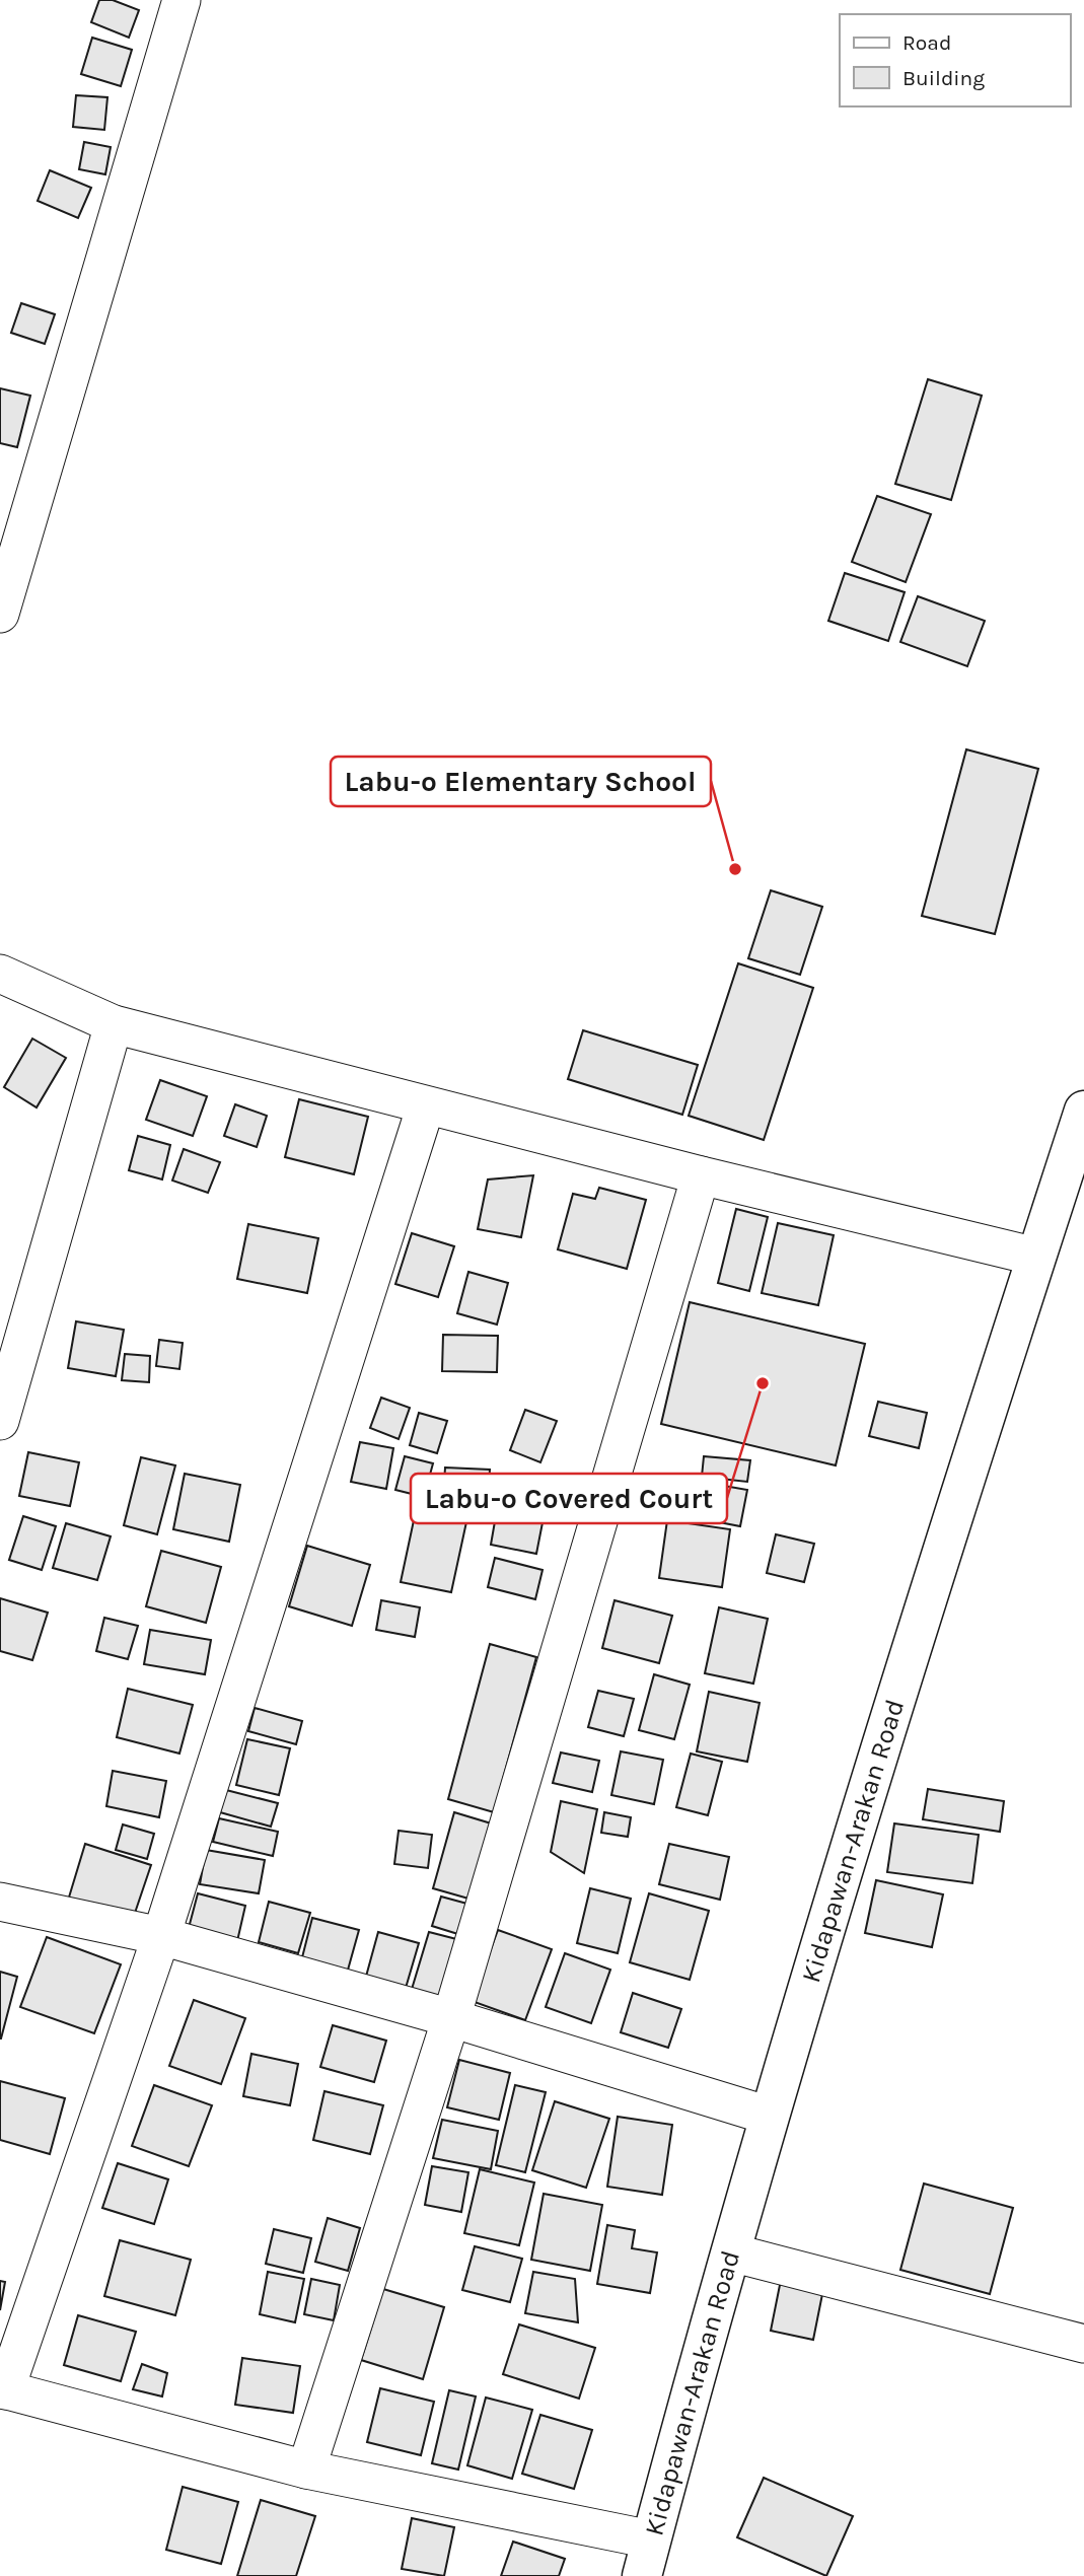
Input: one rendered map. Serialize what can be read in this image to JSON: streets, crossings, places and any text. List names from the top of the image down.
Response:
{
  "streets": {
    "main road": ["Kidapawan-Arakan Road"]
  },
  "places": ["Labu-o Elementary School", "Labu-o Covered Court"],
  "legend": ["Road", "Building"]
}
